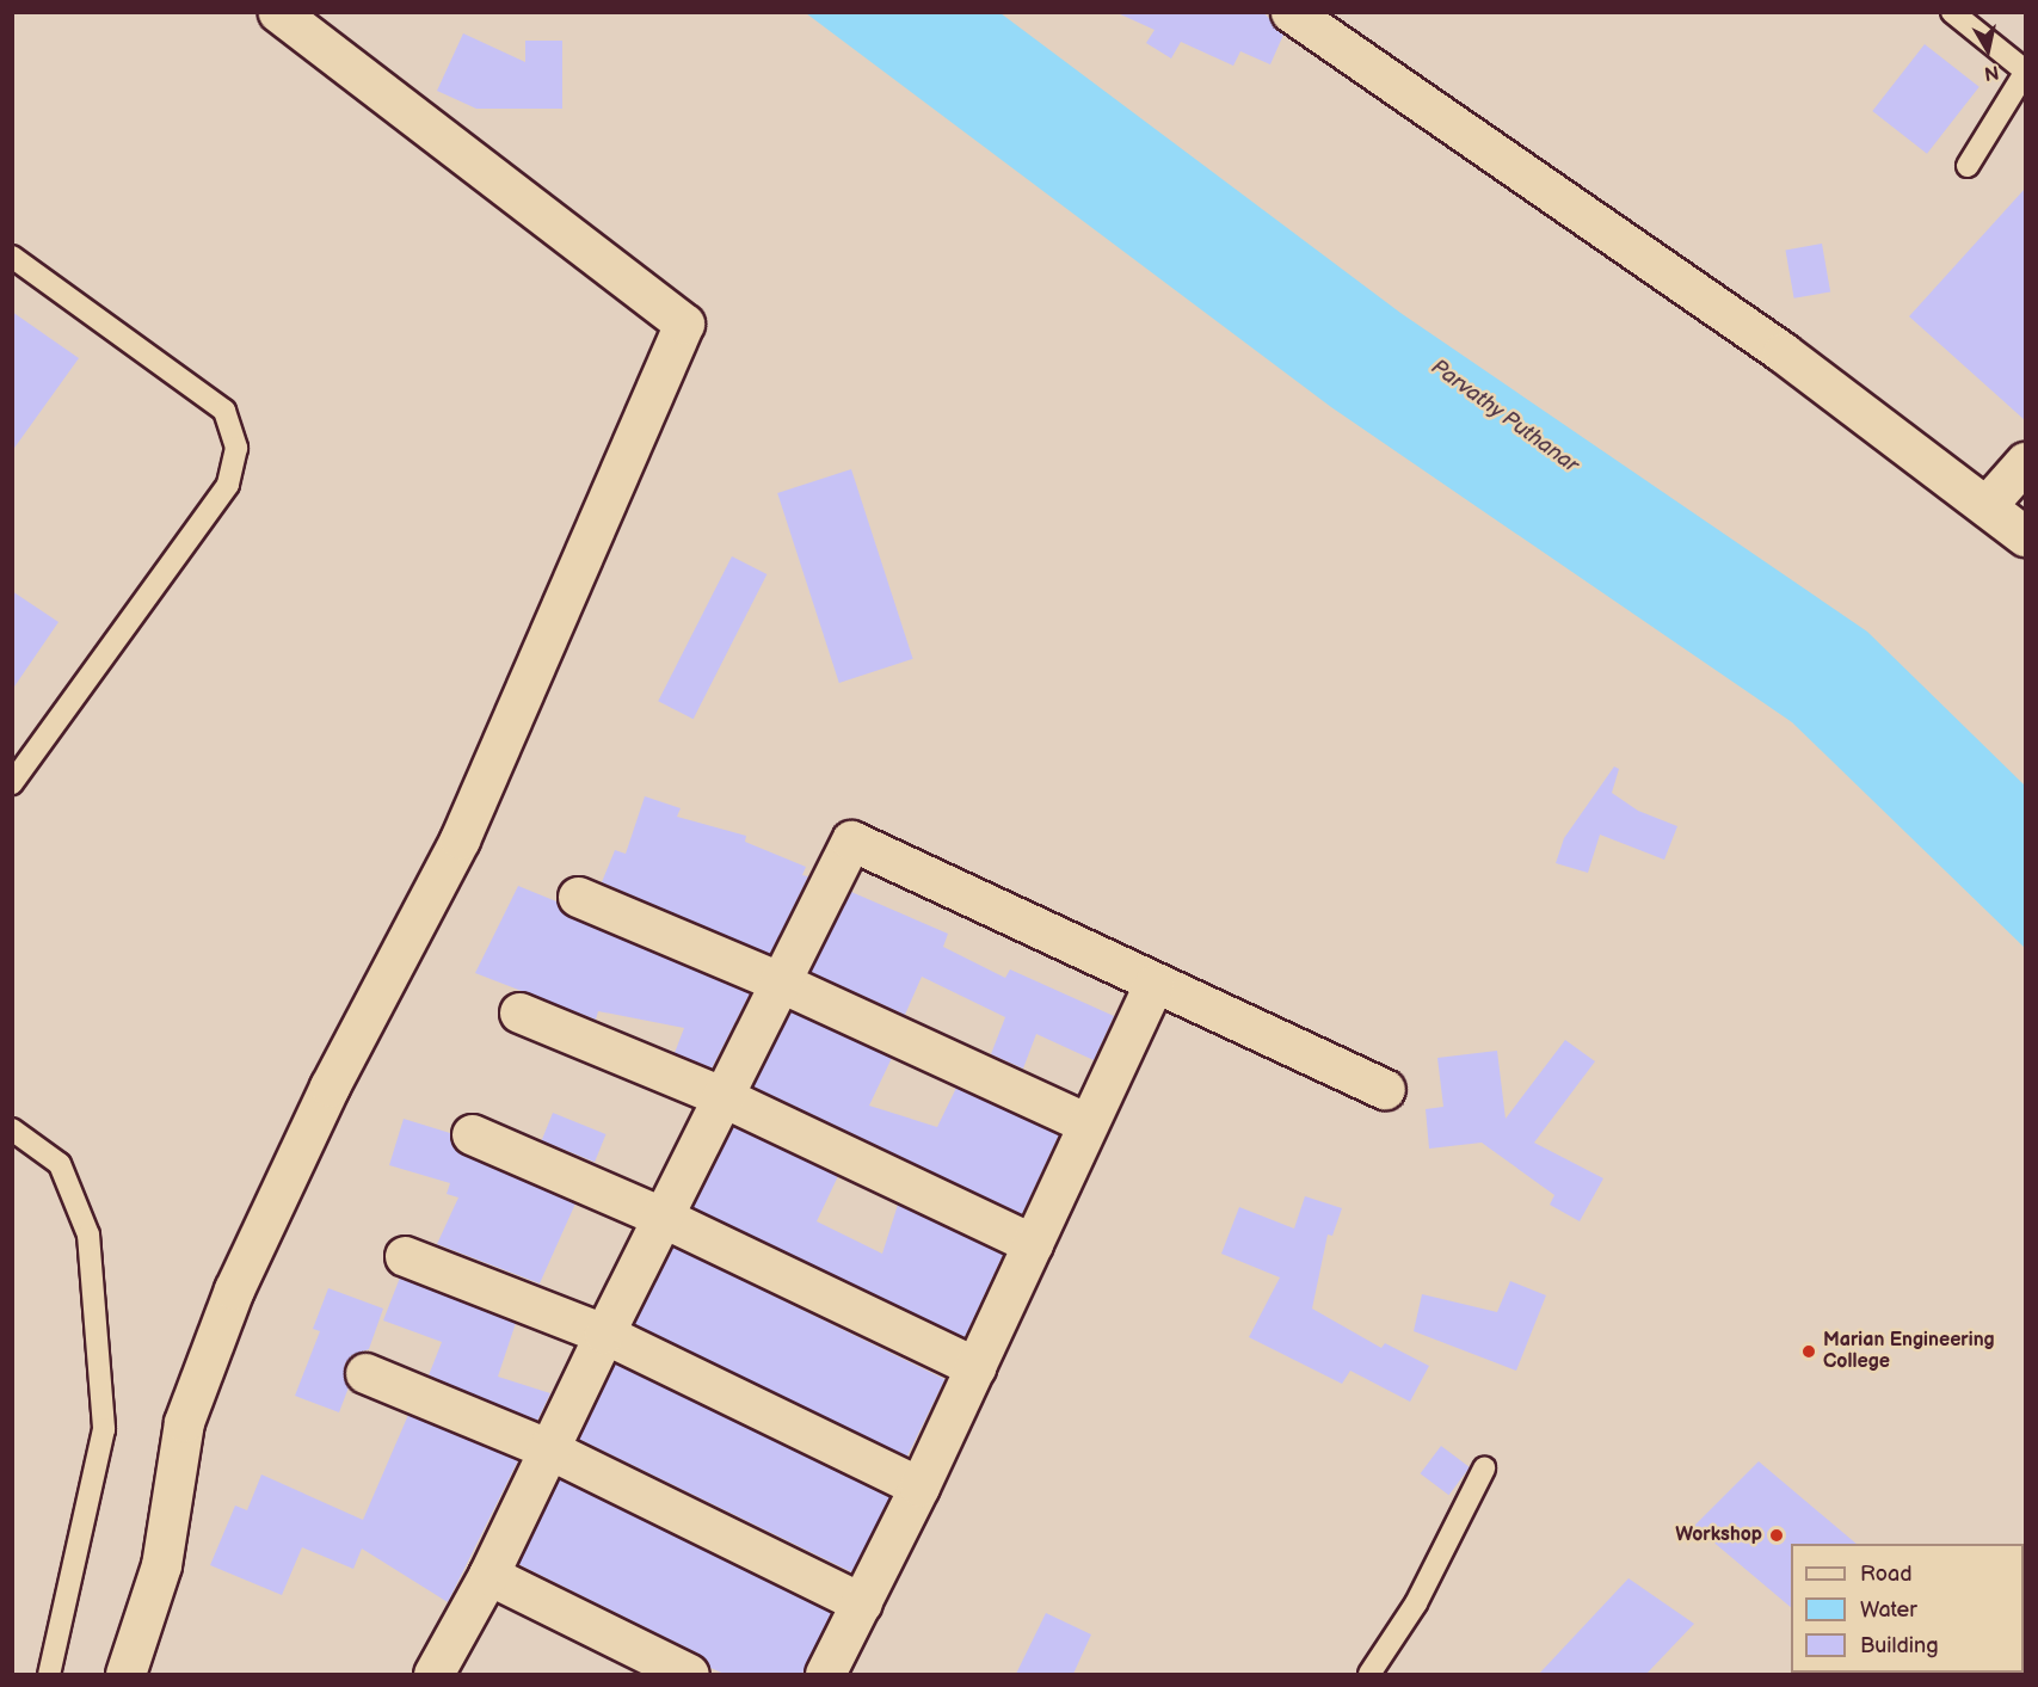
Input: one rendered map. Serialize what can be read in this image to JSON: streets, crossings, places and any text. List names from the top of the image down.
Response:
{
  "water": ["Parvathy Puthanar"],
  "places": ["Marian Engineering College", "Workshop"],
  "legend": ["Road", "Water", "Building"],
  "north": "bottom"
}
